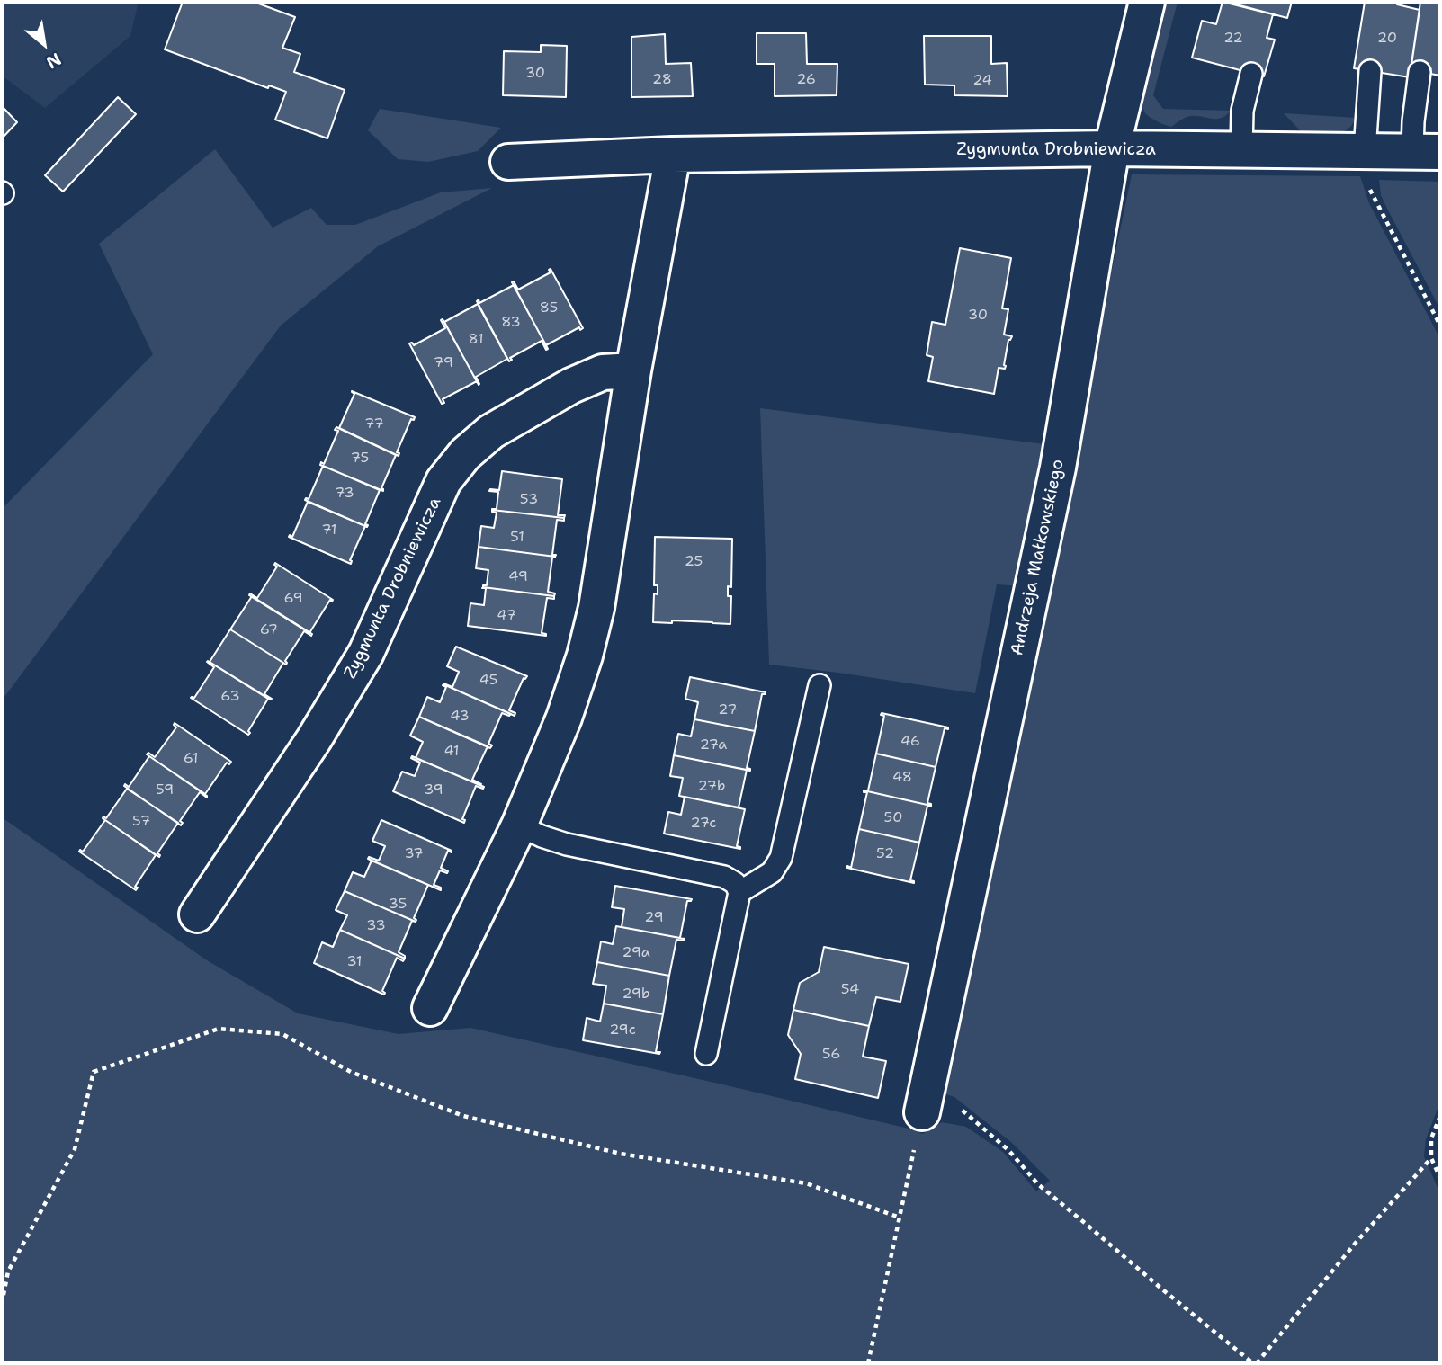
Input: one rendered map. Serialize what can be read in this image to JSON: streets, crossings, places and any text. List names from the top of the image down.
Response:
{
  "streets": {
    "street": ["Zygmunta Drobniewicza", "Andrzeja Małkowskiego"]
  },
  "crossings": [
    ["Zygmunta Drobniewicza", "Andrzeja Małkowskiego"]
  ],
  "house_numbers": [
    "22",
    "20",
    "30",
    "28",
    "26",
    "24",
    "85",
    "30",
    "83",
    "81",
    "79",
    "77",
    "75",
    "73",
    "53",
    "71",
    "51",
    "25",
    "49",
    "69",
    "47",
    "67",
    "45",
    "63",
    "27",
    "43",
    "46",
    "27a",
    "41",
    "61",
    "48",
    "27b",
    "59",
    "39",
    "50",
    "57",
    "27c",
    "37",
    "52",
    "35",
    "29",
    "33",
    "29a",
    "31",
    "54",
    "29b",
    "29c",
    "56"
  ],
  "north": "bottom right"
}
